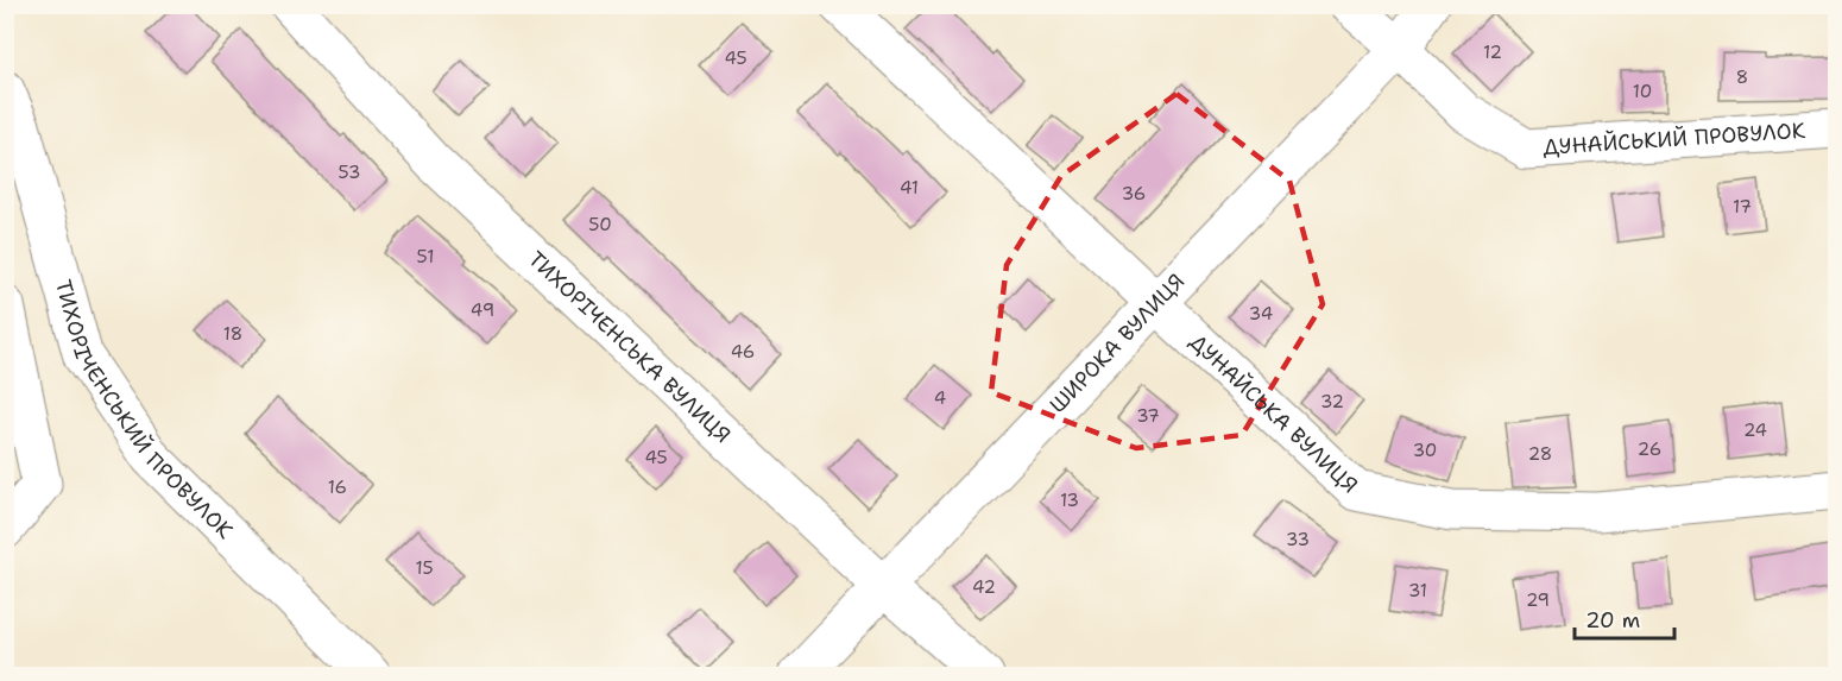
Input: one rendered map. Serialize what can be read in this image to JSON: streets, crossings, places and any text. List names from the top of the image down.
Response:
{
  "streets": {
    "street": [
      "ДУНАЙСЬКИЙ ПРОВУЛОК",
      "ШИРОКА ВУЛИЦЯ",
      "ТИХОРІЧЕНСЬКА ВУЛИЦЯ",
      "ТИХОРІЧЕНСЬКИЙ ПРОВУЛОК",
      "ДУНАЙСЬКА ВУЛИЦЯ"
    ]
  },
  "crossings": [
    ["ДУНАЙСЬКИЙ ПРОВУЛОК", "ШИРОКА ВУЛИЦЯ"],
    ["ШИРОКА ВУЛИЦЯ", "ТИХОРІЧЕНСЬКА ВУЛИЦЯ"],
    ["ШИРОКА ВУЛИЦЯ", "ДУНАЙСЬКА ВУЛИЦЯ"]
  ],
  "house_numbers": [
    "12",
    "45",
    "8",
    "10",
    "53",
    "41",
    "36",
    "17",
    "50",
    "51",
    "49",
    "34",
    "18",
    "46",
    "4",
    "32",
    "37",
    "24",
    "26",
    "30",
    "28",
    "45",
    "16",
    "13",
    "33",
    "15",
    "42",
    "31",
    "29"
  ],
  "scale_bar": "20 m"
}
